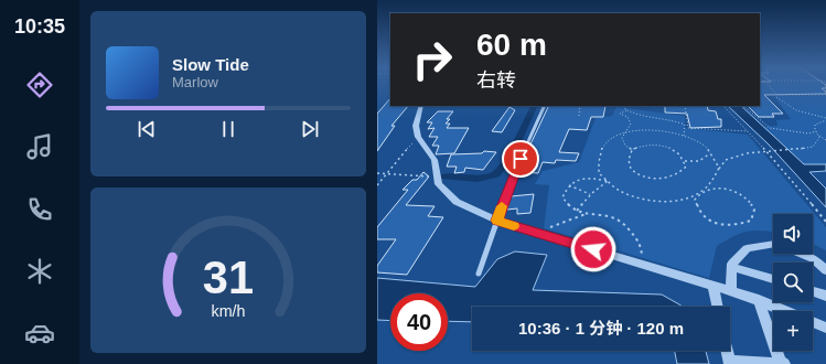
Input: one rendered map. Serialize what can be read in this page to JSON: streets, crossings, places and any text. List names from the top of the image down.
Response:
{
  "page": {
    "tabs": "10:35",
    "turn": ["60 m", "右转"],
    "song": ["Slow Tide", "Marlow"],
    "map_buttons": "+",
    "limit": "40",
    "trip": "10:36 · 1 分钟 · 120 m",
    "gauge": ["31", "km/h"]
  }
}
